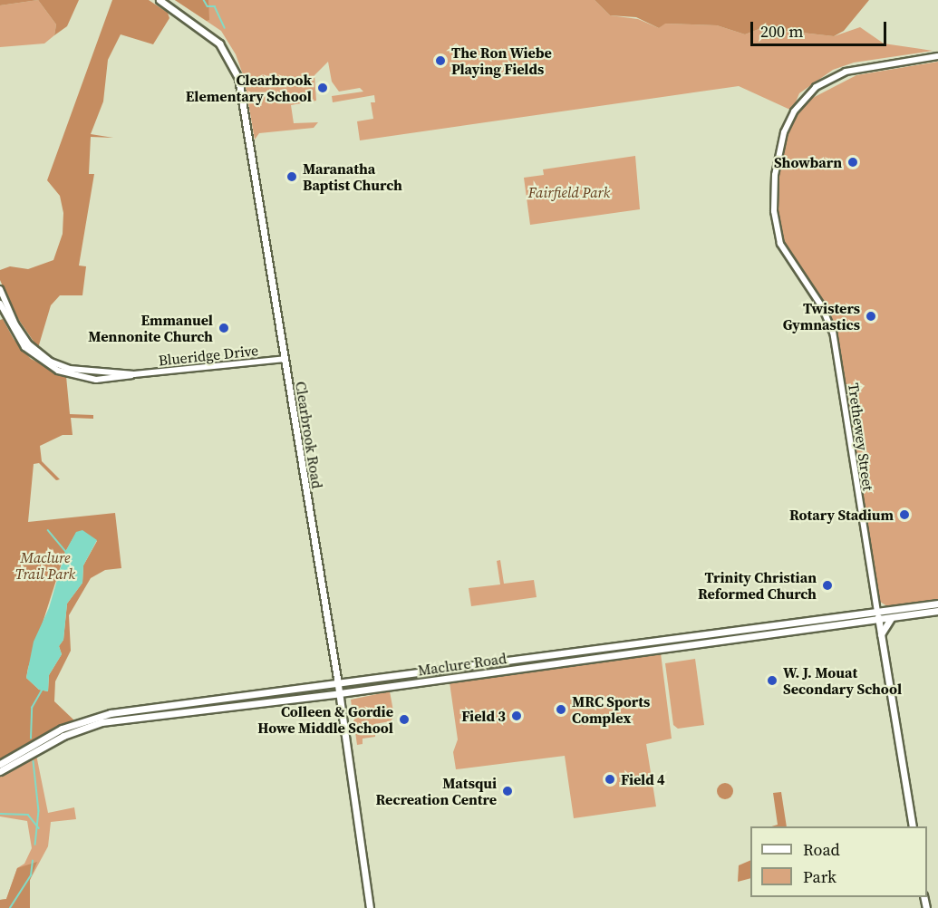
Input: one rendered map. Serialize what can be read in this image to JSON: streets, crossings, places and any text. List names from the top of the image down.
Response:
{
  "streets": {
    "main road": ["Clearbrook Road", "Trethewey Street", "Maclure Road"],
    "street": ["Blueridge Drive"]
  },
  "crossings": [
    ["Blueridge Drive", "Clearbrook Road"],
    ["Clearbrook Road", "Maclure Road"],
    ["Trethewey Street", "Maclure Road"]
  ],
  "parks": ["Fairfield Park", "Maclure Trail Park"],
  "places": [
    "The Ron Wiebe Playing Fields",
    "Clearbrook Elementary School",
    "Showbarn",
    "Maranatha Baptist Church",
    "Twisters Gymnastics",
    "Emmanuel Mennonite Church",
    "Rotary Stadium",
    "Trinity Christian Reformed Church",
    "W. J. Mouat Secondary School",
    "MRC Sports Complex",
    "Field 3",
    "Colleen & Gordie Howe Middle School",
    "Field 4",
    "Matsqui Recreation Centre"
  ],
  "legend": ["Road", "Park"],
  "scale_bar": "200 m"
}
